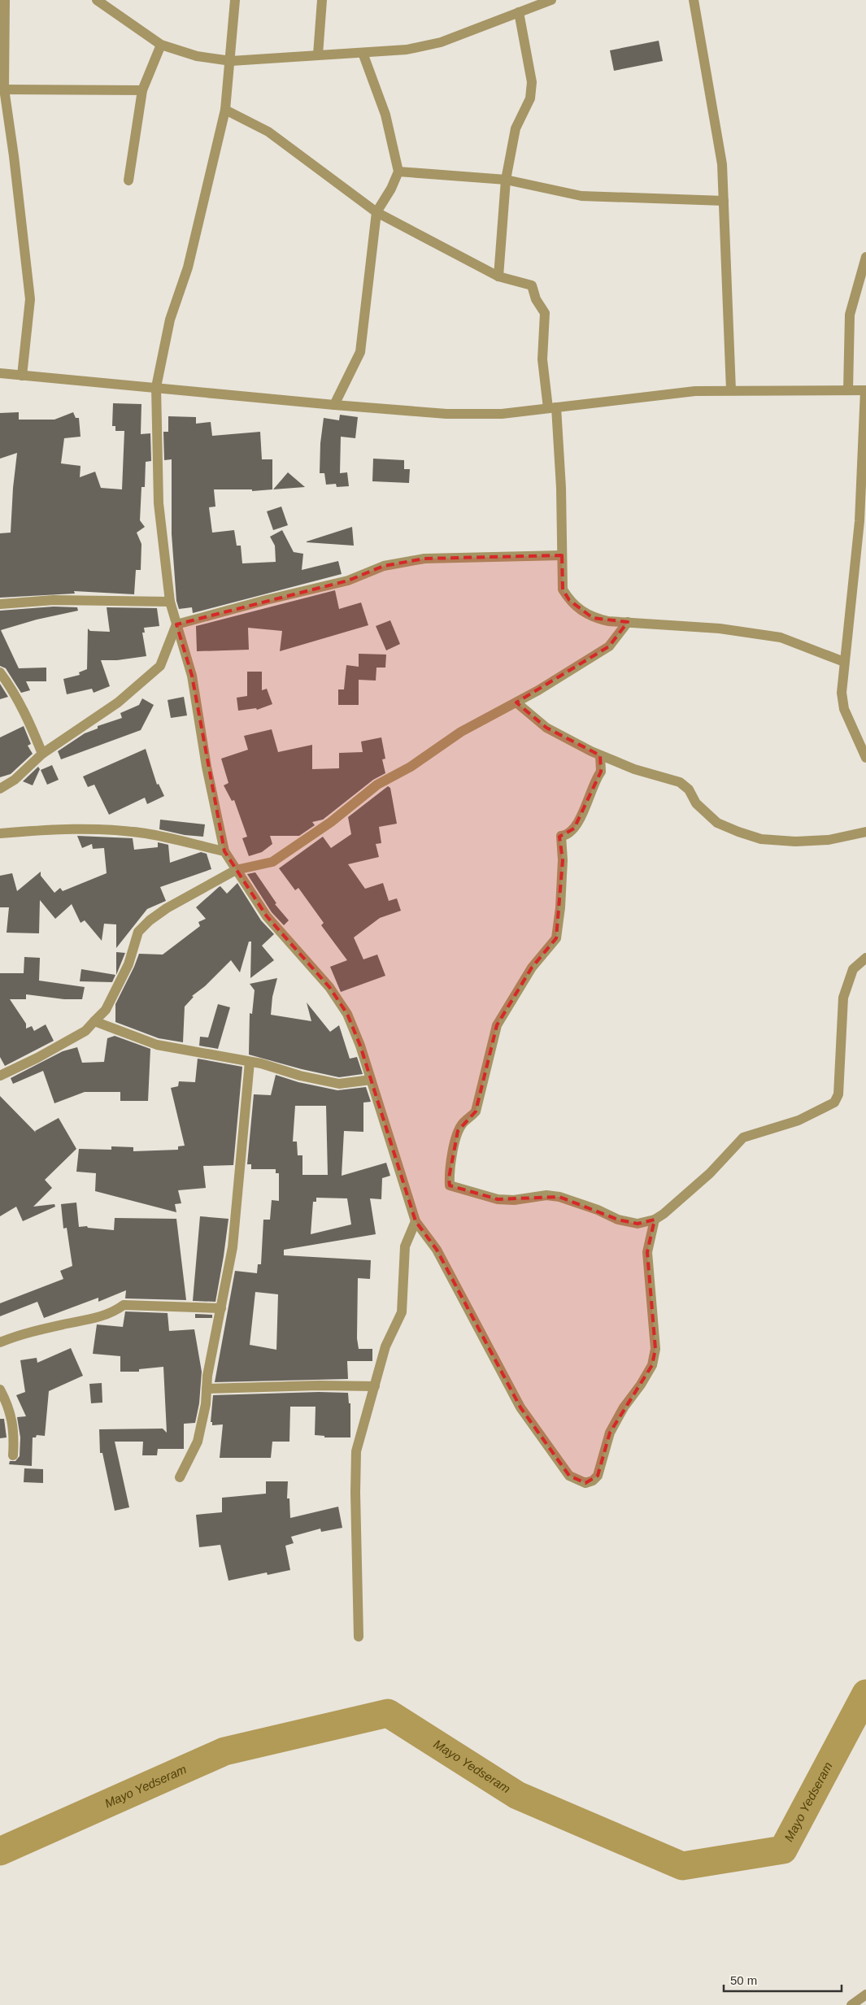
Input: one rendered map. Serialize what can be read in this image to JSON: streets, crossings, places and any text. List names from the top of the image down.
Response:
{
  "water": ["Mayo Yedseram"],
  "scale_bar": "50 m"
}
